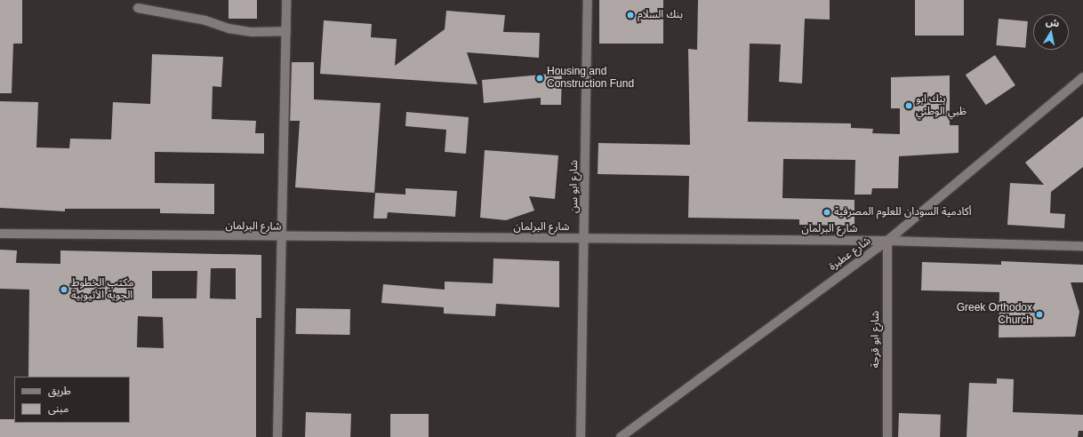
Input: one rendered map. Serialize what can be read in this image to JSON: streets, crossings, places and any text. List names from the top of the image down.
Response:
{
  "streets": {
    "street": [
      "شارع ابو سن",
      "شارع البرلمان",
      "شارع عطبرة",
      "شارع ابو قرجة"
    ]
  },
  "crossings": [
    ["شارع ابو سن", "شارع البرلمان"],
    ["شارع البرلمان", "شارع عطبرة"],
    ["شارع البرلمان", "شارع ابو قرجة"],
    ["شارع عطبرة", "شارع ابو قرجة"]
  ],
  "places": [
    "بنك السلام",
    "Housing and Construction Fund",
    "بنك ابو ظبي الوطني",
    "أكادمية السودان للعلوم المصرفية",
    "مكتب الخطوط الجوية الأثيوبية",
    "Greek Orthodox Church"
  ],
  "legend": ["طريق", "مبنى"],
  "north": "top"
}
